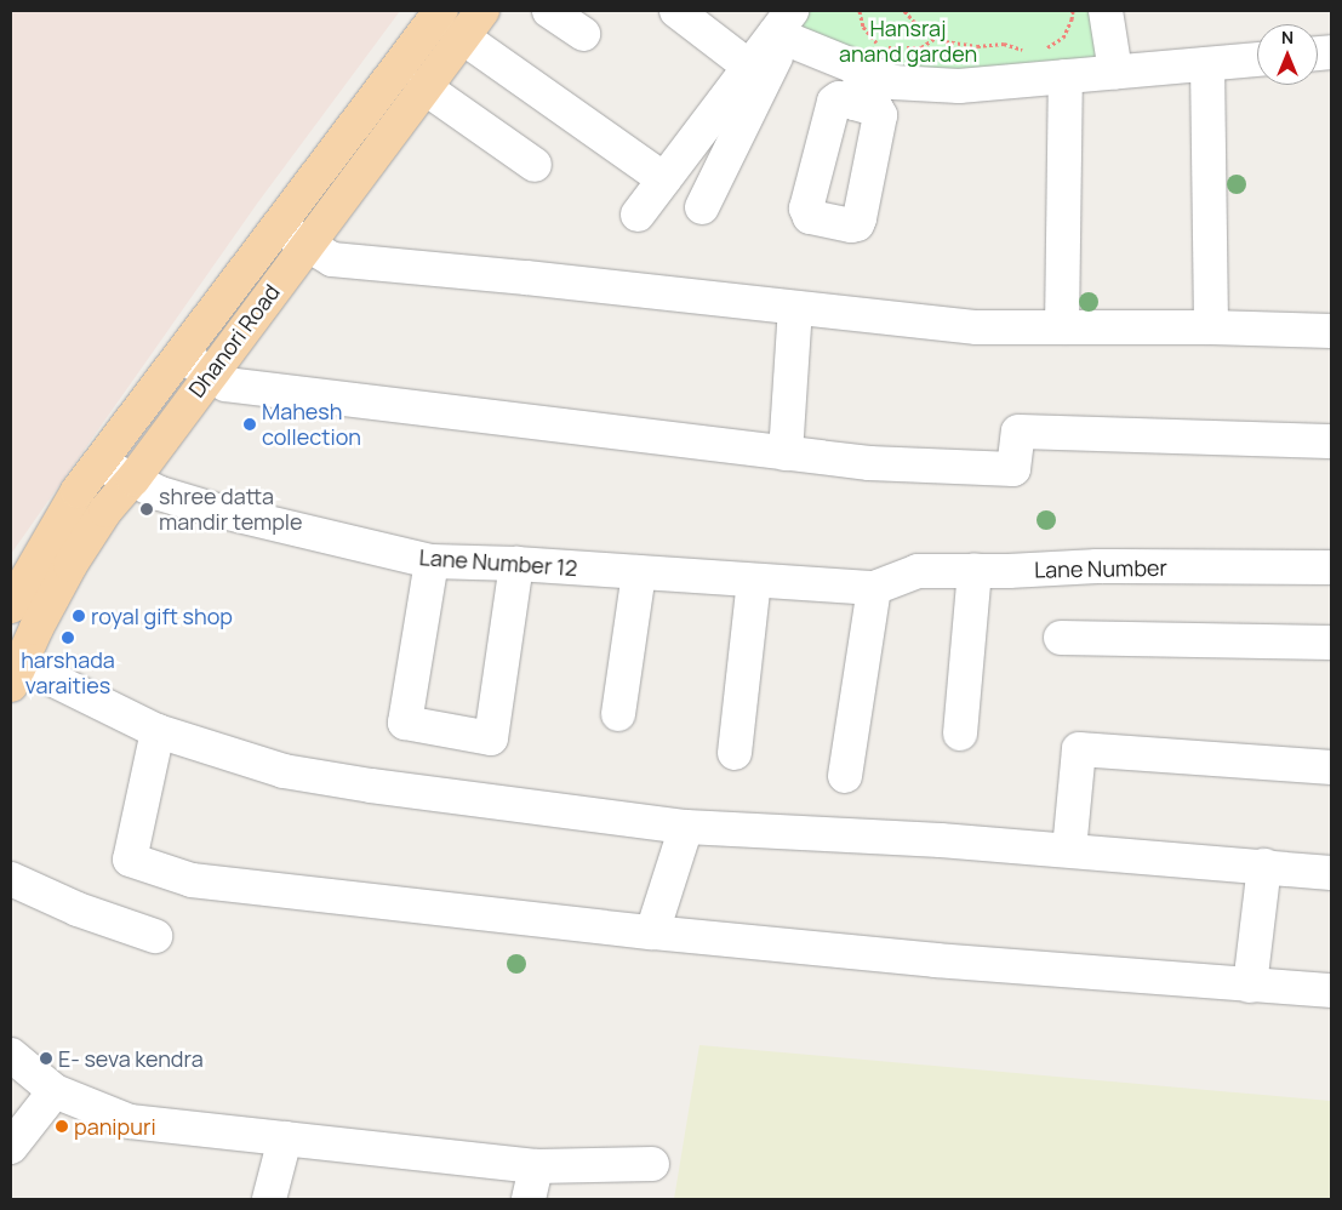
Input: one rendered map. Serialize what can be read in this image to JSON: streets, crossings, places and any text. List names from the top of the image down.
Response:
{
  "streets": {
    "main road": ["Dhanori Road"],
    "street": ["Lane Number 12", "Lane Number"]
  },
  "crossings": [
    ["Dhanori Road", "Lane Number 12"],
    ["Lane Number 12", "Lane Number"]
  ],
  "parks": ["Hansraj anand garden"],
  "places": [
    "Mahesh collection",
    "shree datta mandir temple",
    "royal gift shop",
    "harshada varaities",
    "E- seva kendra",
    "panipuri"
  ],
  "north": "top"
}
